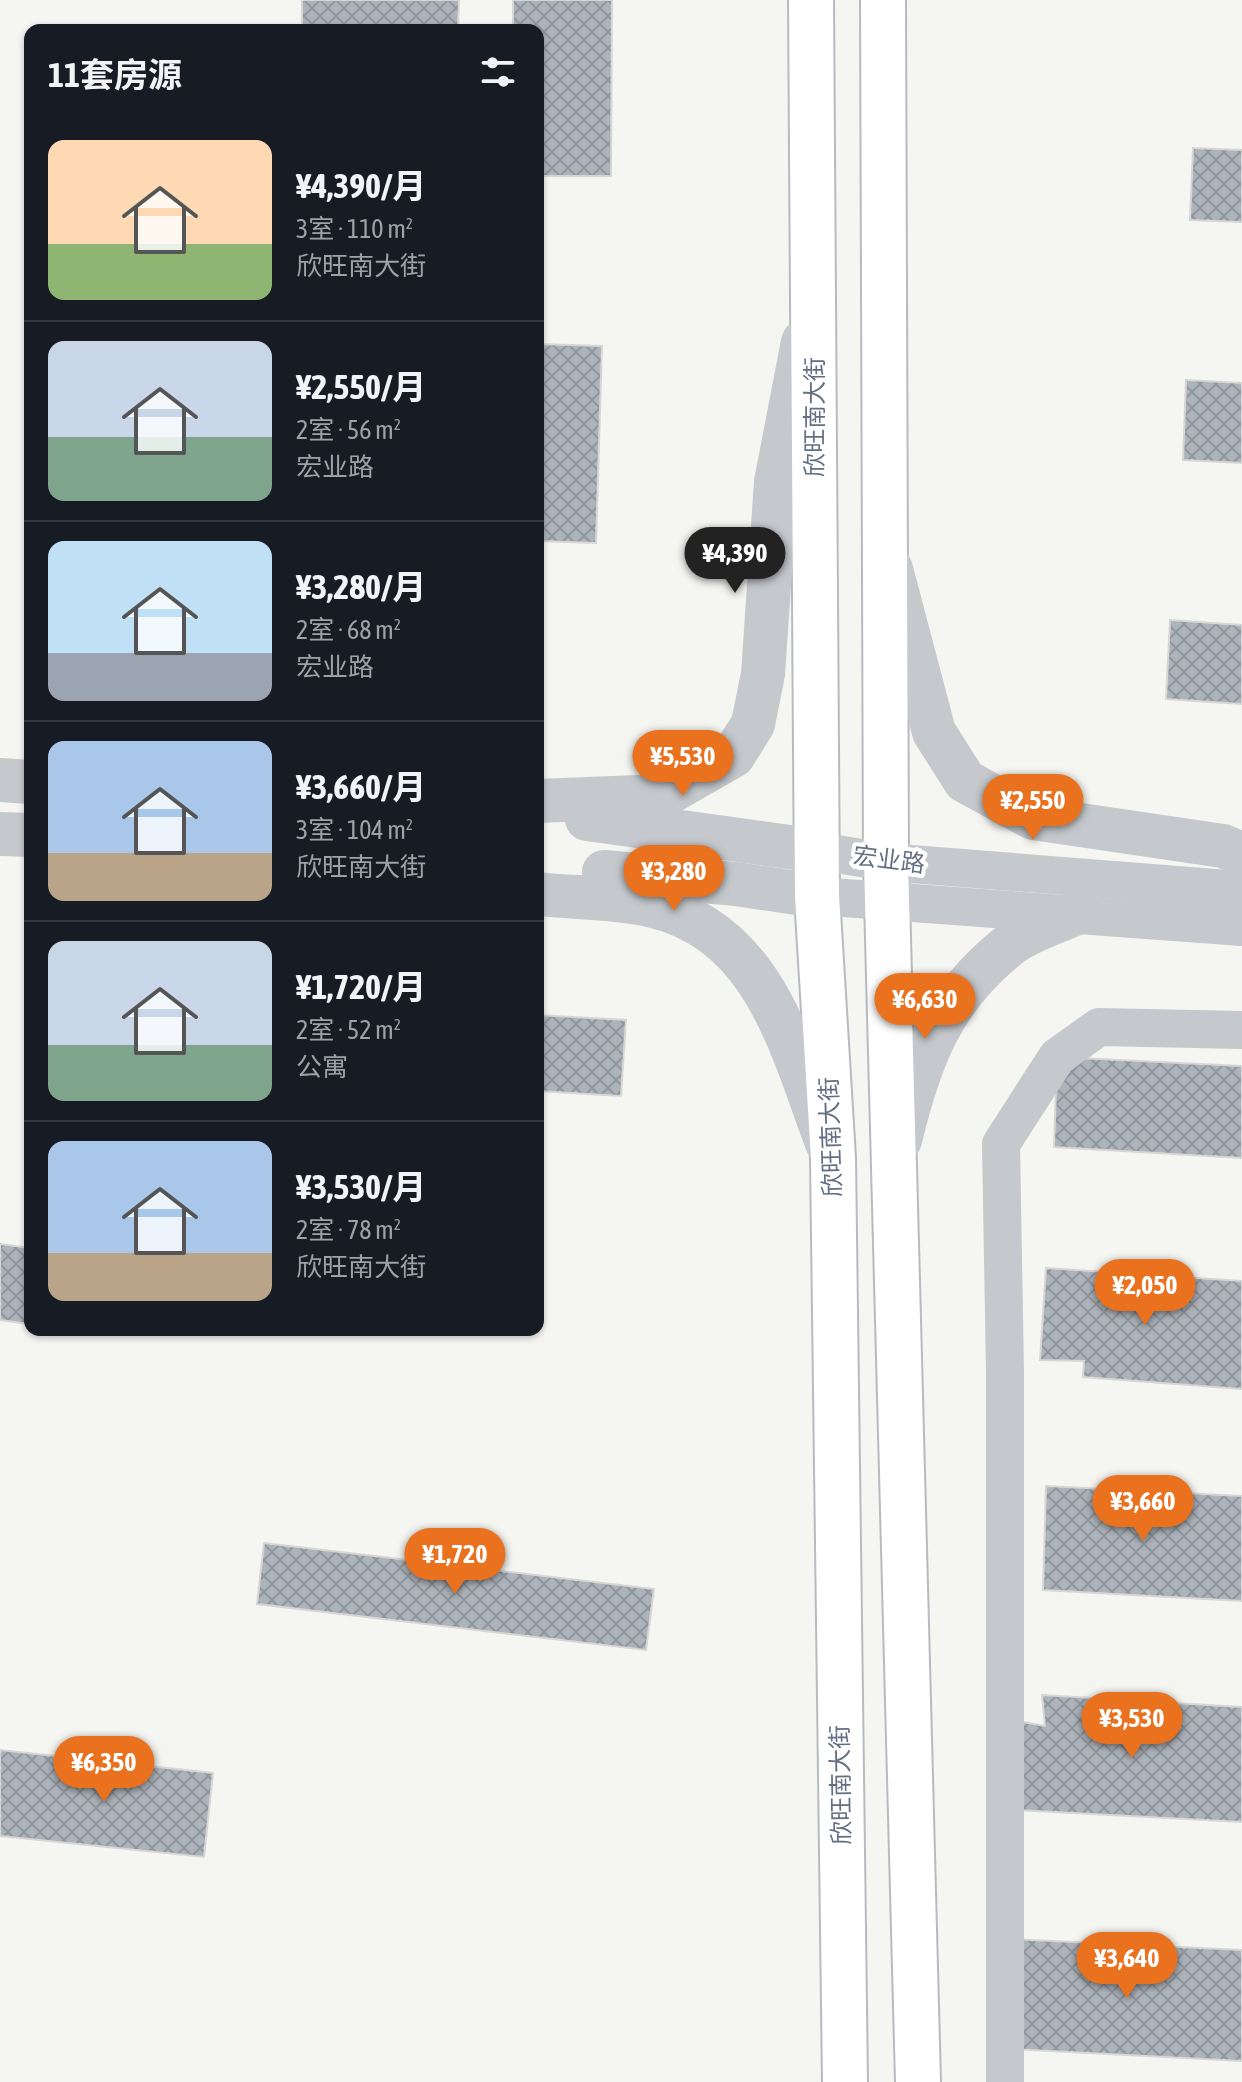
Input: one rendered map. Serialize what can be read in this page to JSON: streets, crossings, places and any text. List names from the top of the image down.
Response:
{
  "streets": {
    "main road": ["欣旺南大街"],
    "street": ["宏业路"]
  },
  "crossings": [
    ["欣旺南大街", "宏业路"]
  ],
  "page": {
    "heading": "11套房源",
    "list": [
      {
        "name": "¥4,390/月",
        "note": "3室 · 110 m² · 欣旺南大街"
      },
      {
        "name": "¥2,550/月",
        "note": "2室 · 56 m² · 宏业路"
      },
      {
        "name": "¥3,280/月",
        "note": "2室 · 68 m² · 宏业路"
      },
      {
        "name": "¥3,660/月",
        "note": "3室 · 104 m² · 欣旺南大街"
      },
      {
        "name": "¥1,720/月",
        "note": "2室 · 52 m² · 公寓"
      },
      {
        "name": "¥3,530/月",
        "note": "2室 · 78 m² · 欣旺南大街"
      }
    ],
    "price": [
      "¥4,390",
      "¥5,530",
      "¥2,550",
      "¥3,280",
      "¥6,630",
      "¥2,050",
      "¥3,660",
      "¥1,720",
      "¥3,530",
      "¥6,350",
      "¥3,640"
    ]
  }
}
